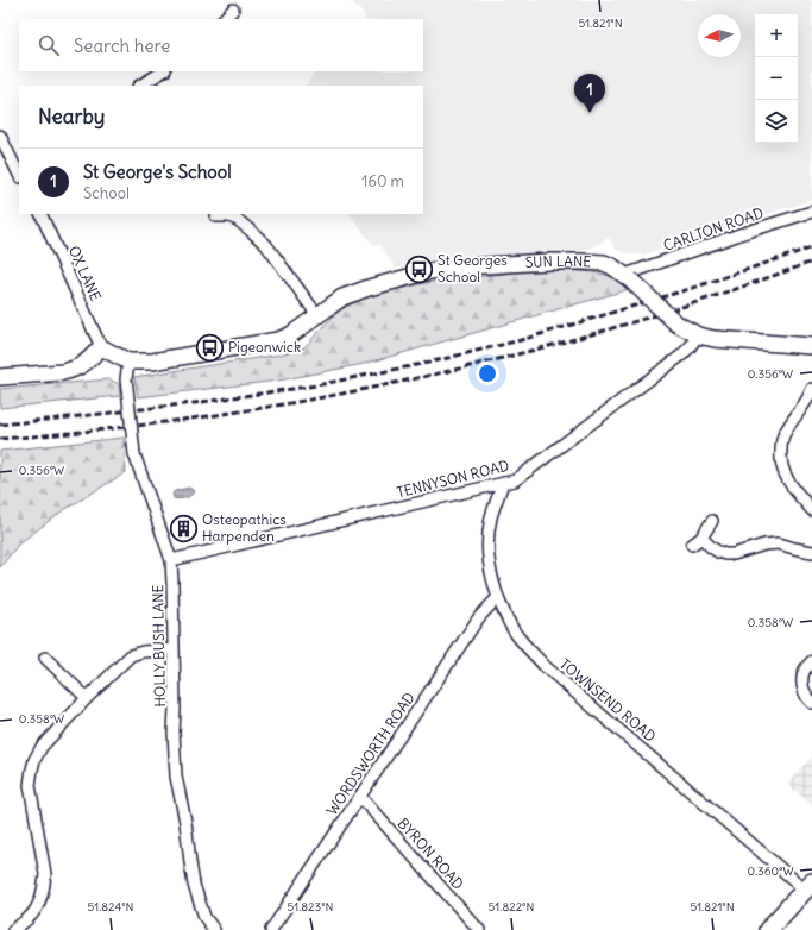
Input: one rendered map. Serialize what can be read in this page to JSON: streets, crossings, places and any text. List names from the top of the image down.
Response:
{
  "streets": {
    "street": [
      "CARLTON ROAD",
      "SUN LANE",
      "OX LANE",
      "TENNYSON ROAD",
      "HOLLY BUSH LANE",
      "TOWNSEND ROAD",
      "WORDSWORTH ROAD",
      "BYRON ROAD"
    ]
  },
  "crossings": [
    ["CARLTON ROAD", "SUN LANE"],
    ["SUN LANE", "OX LANE"],
    ["SUN LANE", "TENNYSON ROAD"],
    ["SUN LANE", "HOLLY BUSH LANE"],
    ["TENNYSON ROAD", "HOLLY BUSH LANE"],
    ["TENNYSON ROAD", "TOWNSEND ROAD"],
    ["TOWNSEND ROAD", "WORDSWORTH ROAD"],
    ["WORDSWORTH ROAD", "BYRON ROAD"]
  ],
  "places": {
    "bus stop": ["St Georges School", "Pigeonwick"],
    "building": ["Osteopathics Harpenden"]
  },
  "north": "left",
  "page": {
    "map_buttons": ["+", "−"],
    "search": "Search here",
    "pins": "1",
    "heading": "Nearby",
    "list": [
      {
        "mark": "1",
        "name": "St George's School",
        "note": "School",
        "value": "160 m"
      }
    ]
  },
  "coordinates": [
    "51.821°N",
    "0.356°W",
    "0.358°W",
    "0.360°W",
    "51.824°N",
    "51.823°N",
    "51.822°N"
  ]
}
